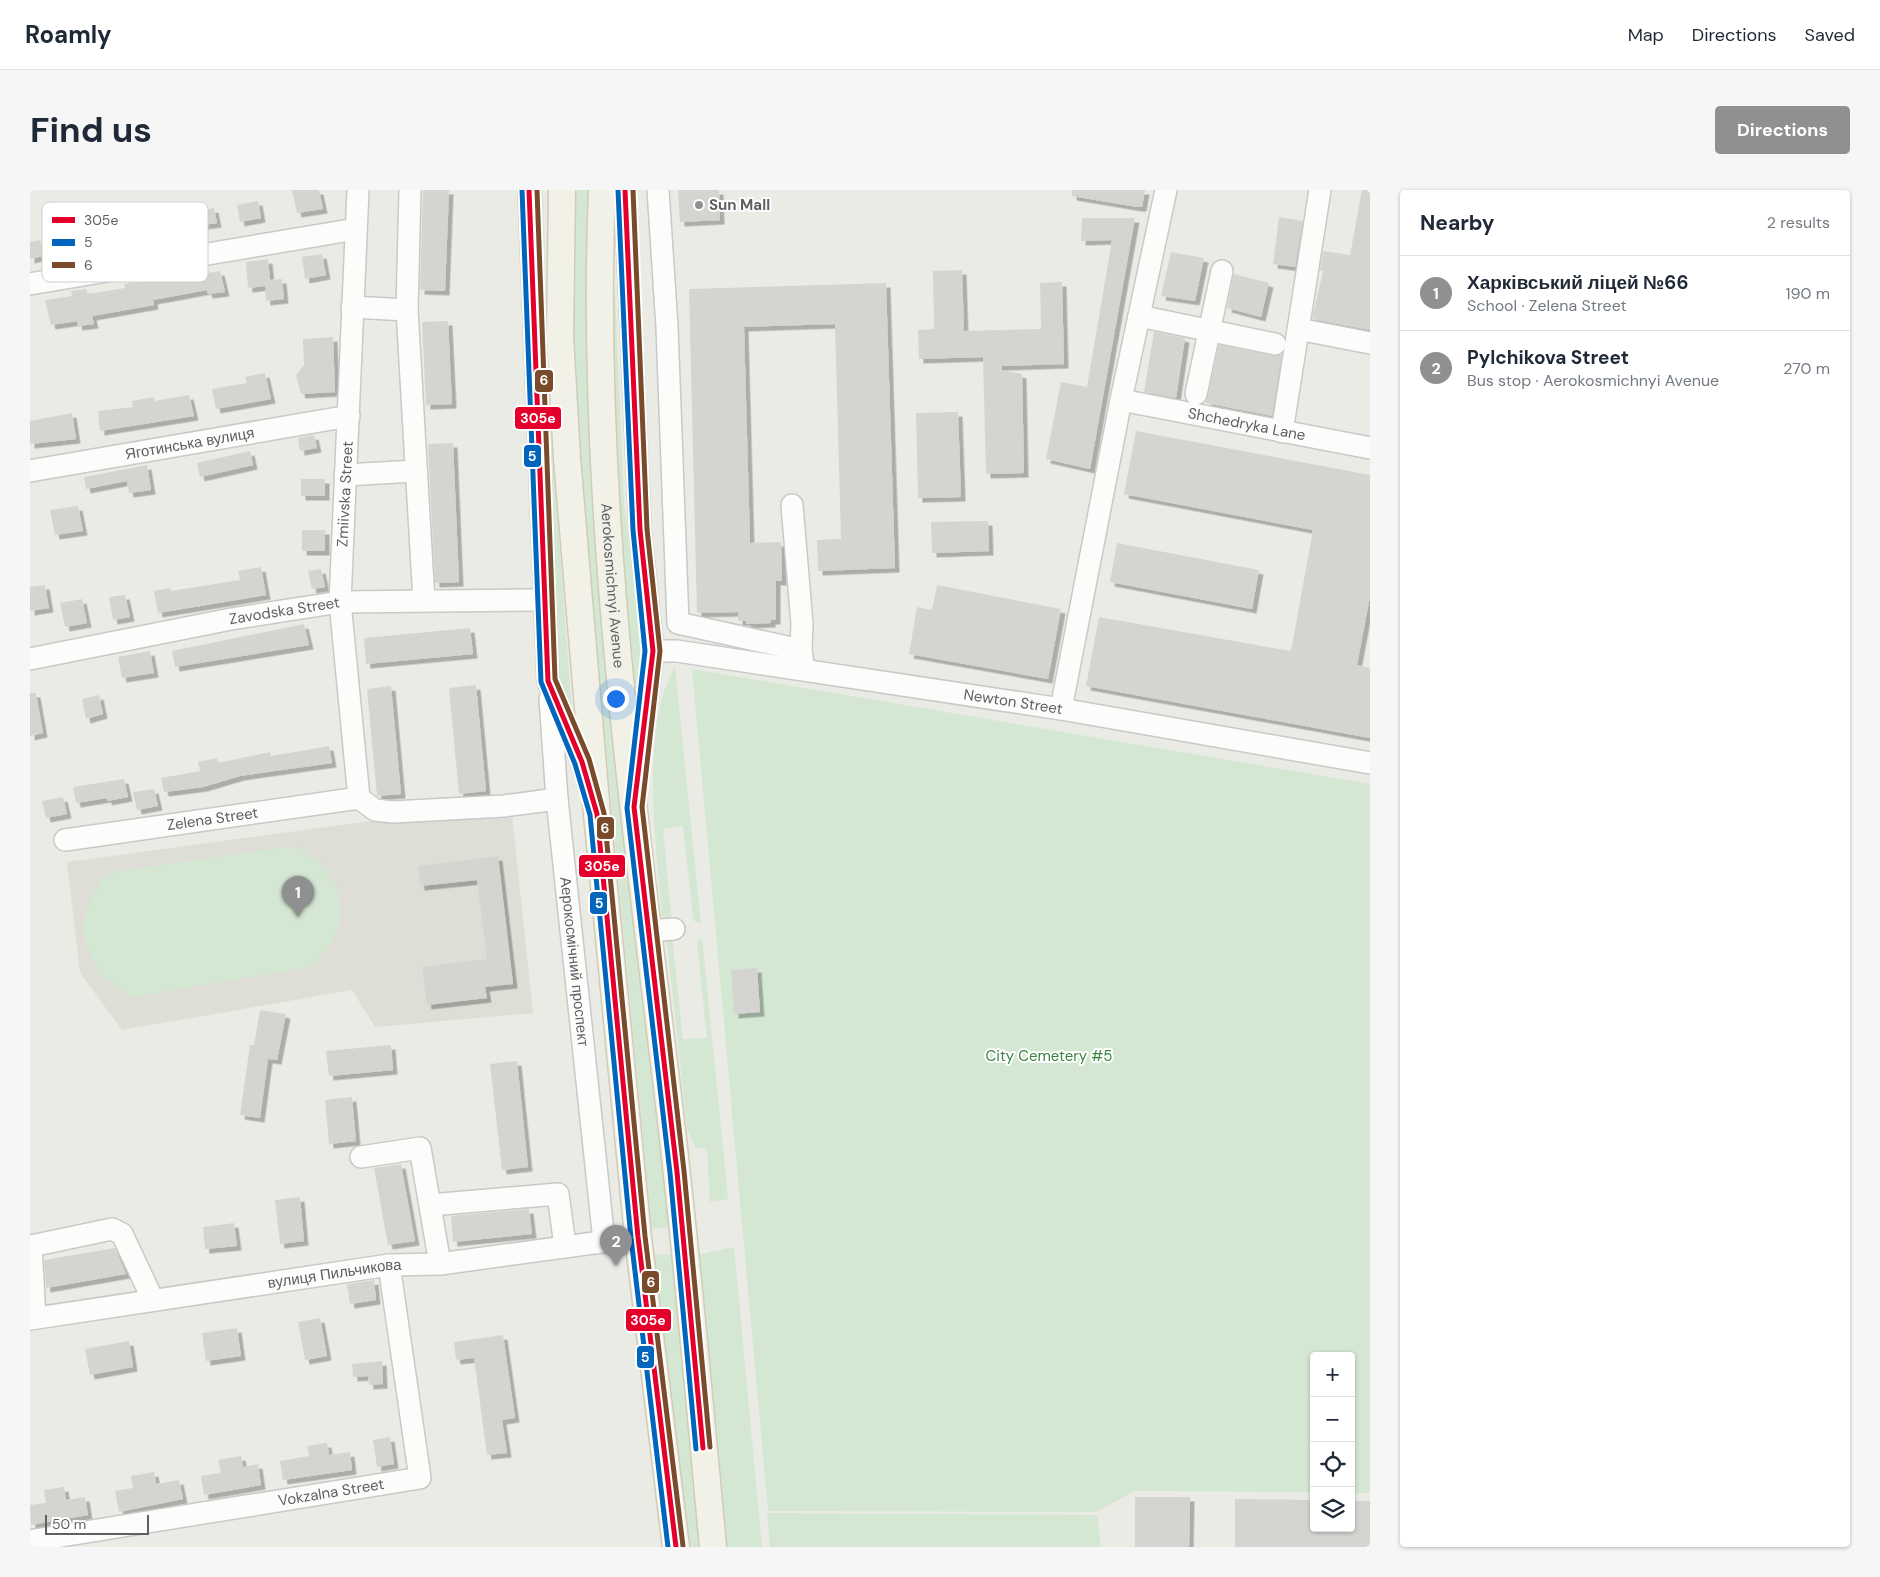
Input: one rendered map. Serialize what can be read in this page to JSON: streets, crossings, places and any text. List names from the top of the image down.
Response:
{
  "streets": {
    "main road": ["Aerokosmichnyi Avenue"],
    "street": [
      "Shchedryka Lane",
      "Яготинська вулиця",
      "Zmiivska Street",
      "Zavodska Street",
      "Newton Street",
      "Zelena Street",
      "Аерокосмічний проспект",
      "вулиця Пильчикова",
      "Vokzalna Street"
    ]
  },
  "crossings": [
    ["Яготинська вулиця", "Zmiivska Street"],
    ["Zmiivska Street", "Zavodska Street"],
    ["Zmiivska Street", "Zelena Street"],
    ["Zavodska Street", "Аерокосмічний проспект"],
    ["Аерокосмічний проспект", "вулиця Пильчикова"],
    ["вулиця Пильчикова", "Vokzalna Street"]
  ],
  "parks": ["City Cemetery #5"],
  "places": ["Sun Mall"],
  "lines": ["transit line 305e", "transit line 5", "transit line 6"],
  "legend": ["305e", "5", "6"],
  "scale_bar": "50 m",
  "page": {
    "header": "Roamly",
    "nav": ["Map", "Directions", "Saved"],
    "buttons": "Directions",
    "title": "Find us",
    "heading": ["Nearby", "2 results"],
    "list": [
      {
        "mark": "1",
        "name": "Харківський ліцей №66",
        "note": "School · Zelena Street",
        "value": "190 m"
      },
      {
        "mark": "2",
        "name": "Pylchikova Street",
        "note": "Bus stop · Aerokosmichnyi Avenue",
        "value": "270 m"
      }
    ],
    "pins": ["1", "2"],
    "map_buttons": ["+", "−"],
    "scale": "50 m"
  }
}
